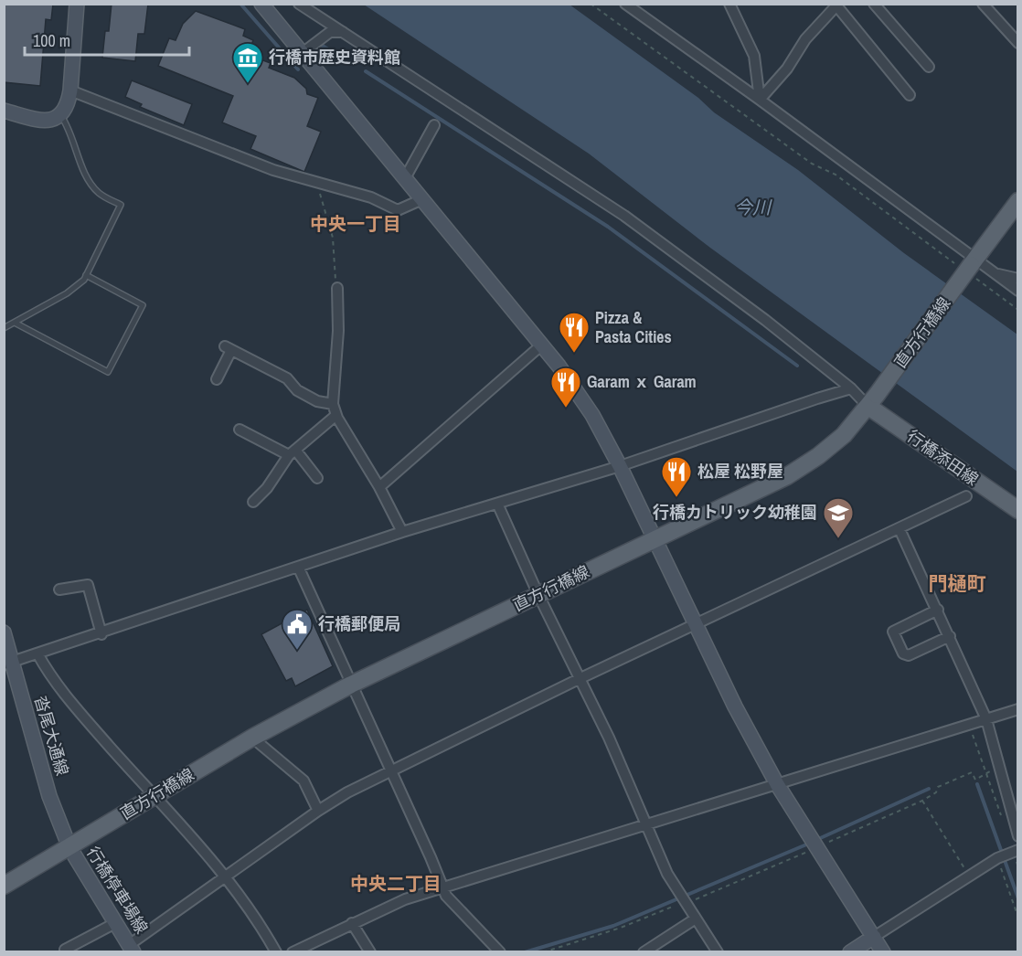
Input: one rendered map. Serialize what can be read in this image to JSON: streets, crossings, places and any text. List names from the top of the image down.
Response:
{
  "streets": {
    "main road": ["直方行橋線", "行橋添田線"],
    "street": ["沓尾大通線", "行橋停車場線"]
  },
  "crossings": [
    ["直方行橋線", "行橋添田線"],
    ["直方行橋線", "沓尾大通線"],
    ["直方行橋線", "行橋停車場線"],
    ["沓尾大通線", "行橋停車場線"]
  ],
  "districts": ["中央一丁目", "門樋町", "中央二丁目"],
  "water": ["今川"],
  "places": {
    "museum": ["行橋市歴史資料館"],
    "restaurant": ["Pizza & Pasta Cities", "Garam ｘ Garam", "松屋 松野屋"],
    "school or university": ["行橋カトリック幼稚園"],
    "public building": ["行橋郵便局"]
  },
  "scale_bar": "100 m"
}
